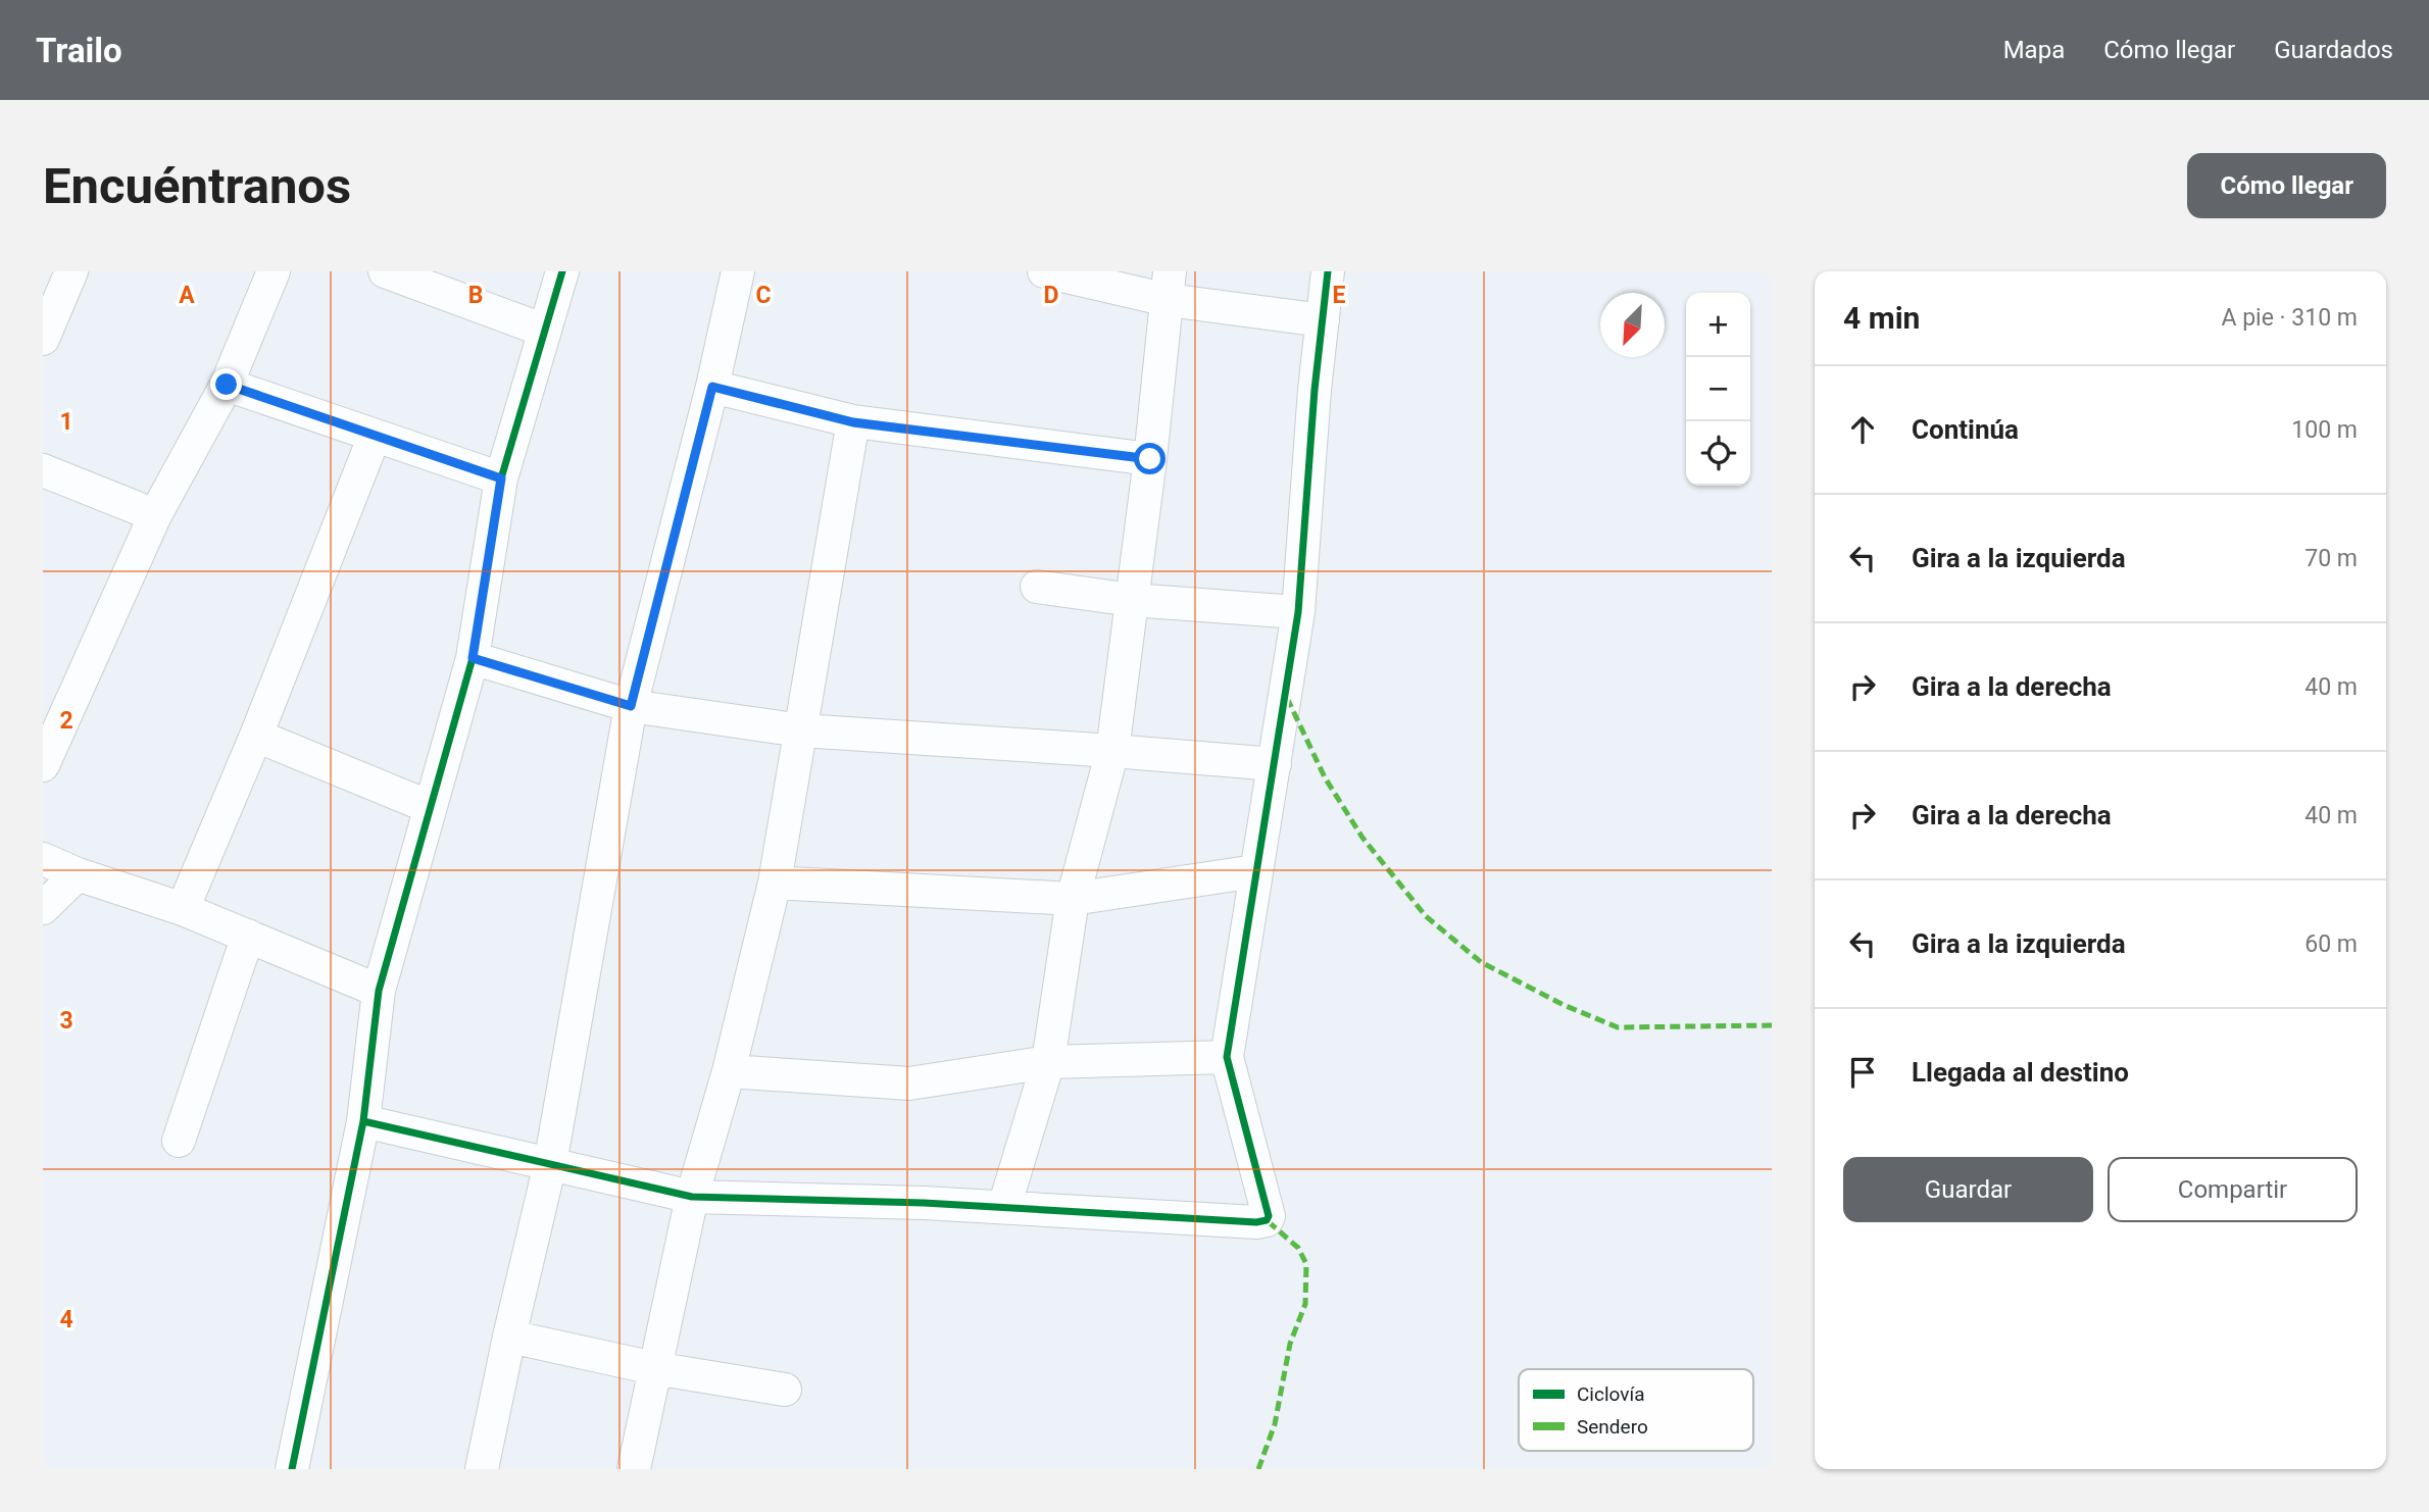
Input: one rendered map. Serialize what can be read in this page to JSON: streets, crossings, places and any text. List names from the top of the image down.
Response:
{
  "legend": ["Ciclovía", "Sendero"],
  "north": "bottom left",
  "page": {
    "header": "Trailo",
    "nav": ["Mapa", "Cómo llegar", "Guardados"],
    "buttons": [
      "Cómo llegar",
      ["Guardar", "Compartir"]
    ],
    "title": "Encuéntranos",
    "heading": ["4 min", "A pie · 310 m"],
    "map_buttons": ["+", "−"],
    "list": [
      ["Continúa", "100 m"],
      ["Gira a la izquierda", "70 m"],
      ["Gira a la derecha", "40 m"],
      ["Gira a la derecha", "40 m"],
      ["Gira a la izquierda", "60 m"],
      "Llegada al destino"
    ]
  },
  "grid": {
    "columns": [
      "A",
      "B",
      "C",
      "D",
      "E"
    ],
    "rows": [
      "1",
      "2",
      "3",
      "4"
    ]
  }
}
